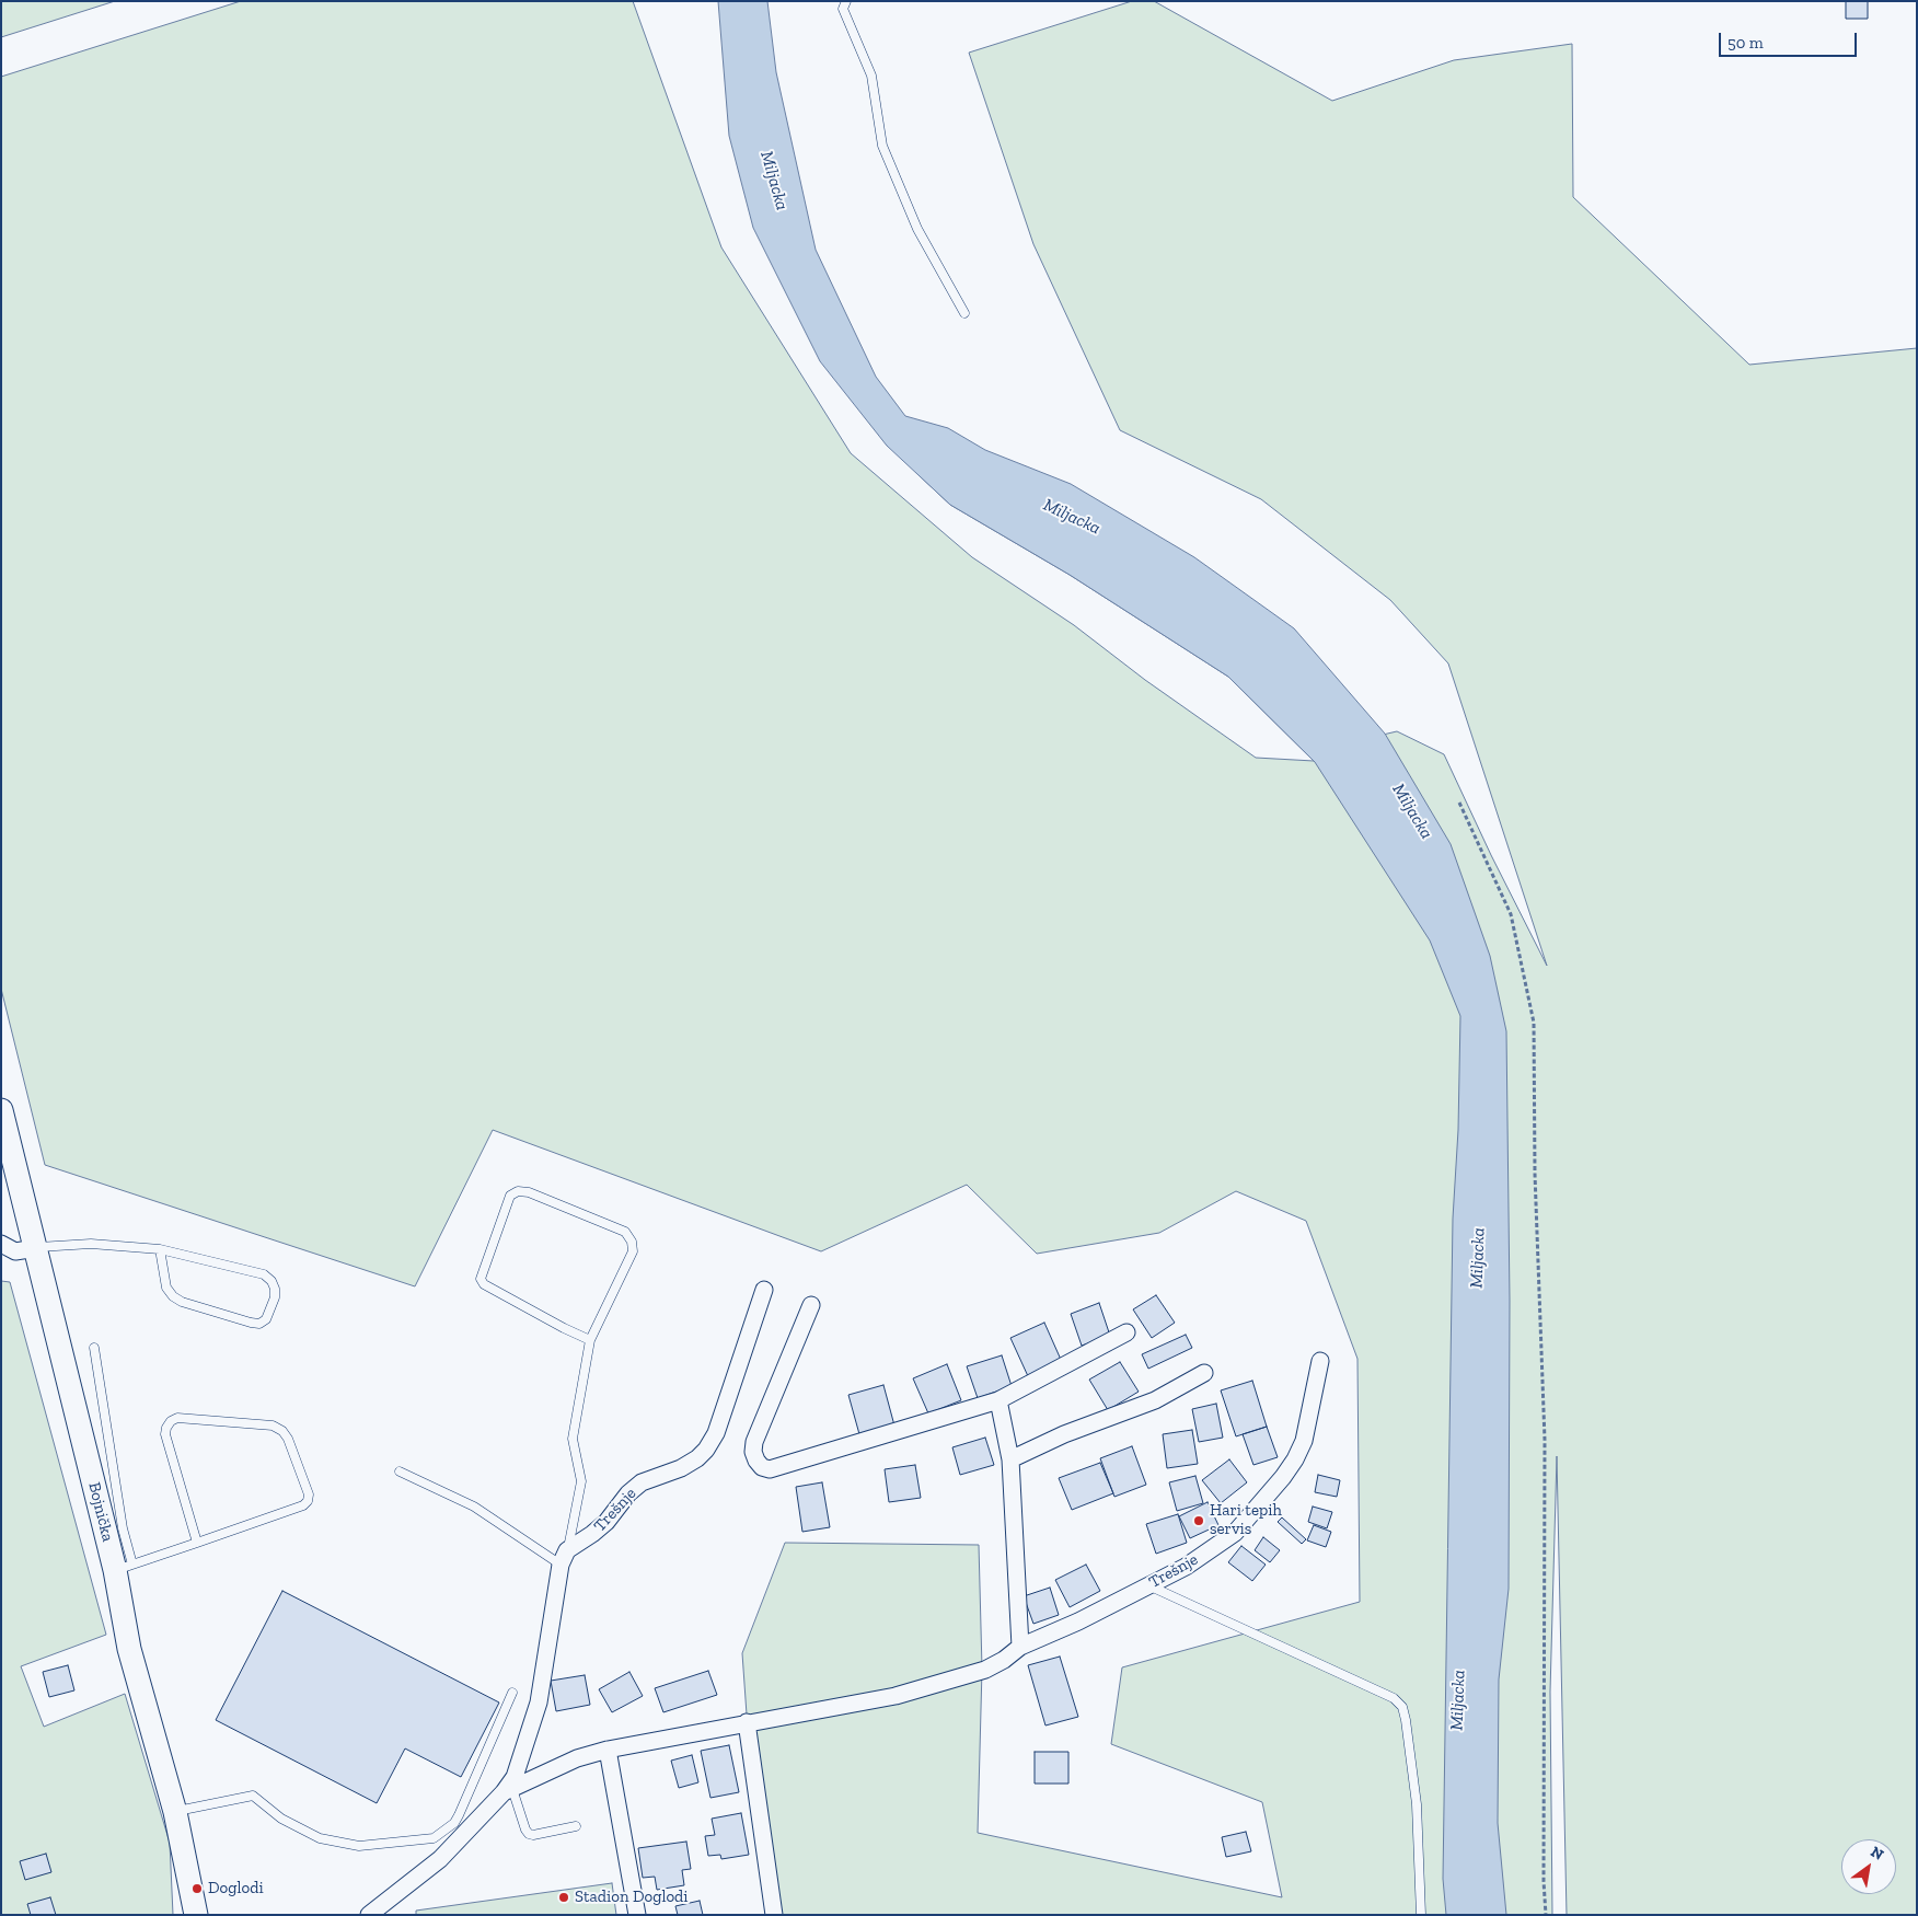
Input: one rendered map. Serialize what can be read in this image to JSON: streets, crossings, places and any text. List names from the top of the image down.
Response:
{
  "streets": {
    "main road": ["Bojnička"],
    "street": ["Trešnje"]
  },
  "water": ["Miljacka"],
  "places": ["Hari tepih servis", "Doglodi", "Stadion Doglodi"],
  "scale_bar": "50 m",
  "north": "top right"
}
